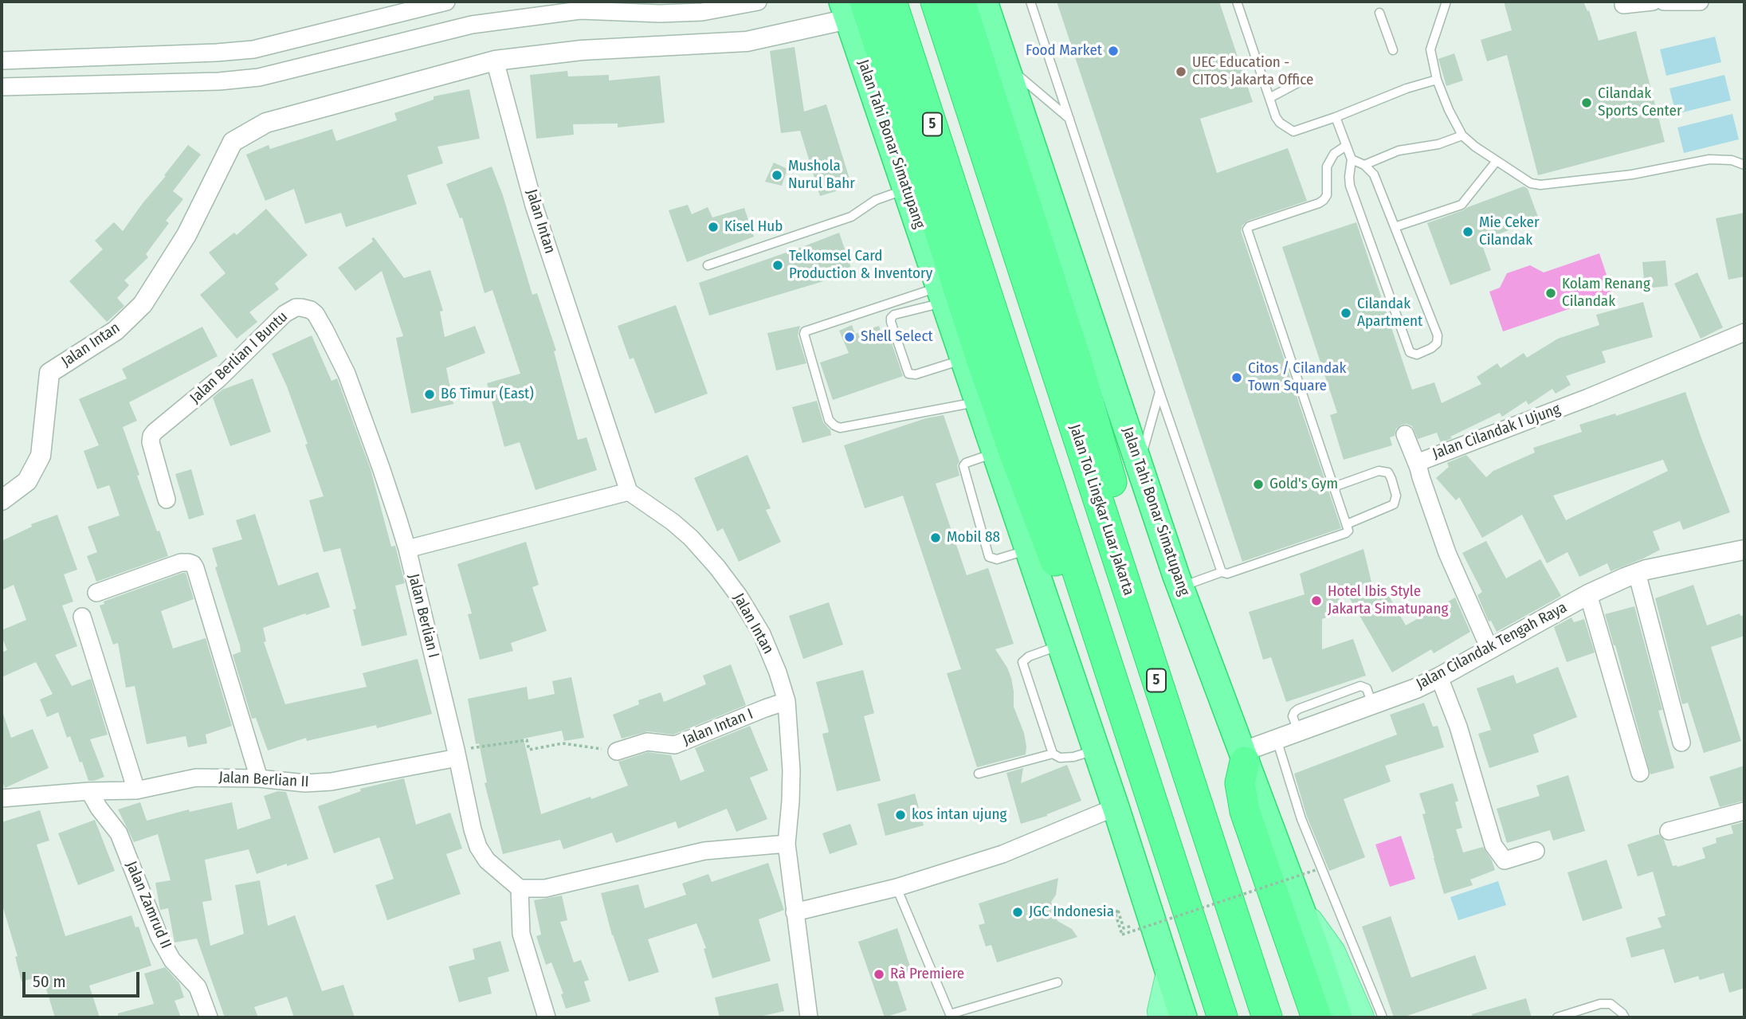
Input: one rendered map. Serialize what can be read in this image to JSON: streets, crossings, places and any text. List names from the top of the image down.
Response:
{
  "streets": {
    "highway": ["5", "Jalan Tahi Bonar Simatupang", "Jalan Tol Lingkar Luar Jakarta"],
    "street": [
      "Jalan Intan",
      "Jalan Berlian I Buntu",
      "Jalan Cilandak I Ujung",
      "Jalan Berlian I",
      "Jalan Cilandak Tengah Raya",
      "Jalan Intan I",
      "Jalan Berlian II",
      "Jalan Zamrud II"
    ]
  },
  "crossings": [
    ["Jalan Tahi Bonar Simatupang", "Jalan Intan"],
    ["Jalan Tahi Bonar Simatupang", "Jalan Cilandak Tengah Raya"],
    ["Jalan Intan", "Jalan Intan I"],
    ["Jalan Berlian I Buntu", "Jalan Berlian I"],
    ["Jalan Cilandak I Ujung", "Jalan Cilandak Tengah Raya"],
    ["Jalan Berlian I", "Jalan Berlian II"],
    ["Jalan Berlian II", "Jalan Zamrud II"]
  ],
  "places": [
    "Food Market",
    "UEC Education - CITOS Jakarta Office",
    "Cilandak Sports Center",
    "Mushola Nurul Bahr",
    "Kisel Hub",
    "Mie Ceker Cilandak",
    "Telkomsel Card Production & Inventory",
    "Kolam Renang Cilandak",
    "Cilandak Apartment",
    "Shell Select",
    "Citos / Cilandak Town Square",
    "B6 Timur (East)",
    "Gold's Gym",
    "Mobil 88",
    "Hotel Ibis Style Jakarta Simatupang",
    "kos intan ujung",
    "JGC Indonesia",
    "Rà Premiere"
  ],
  "scale_bar": "50 m"
}
